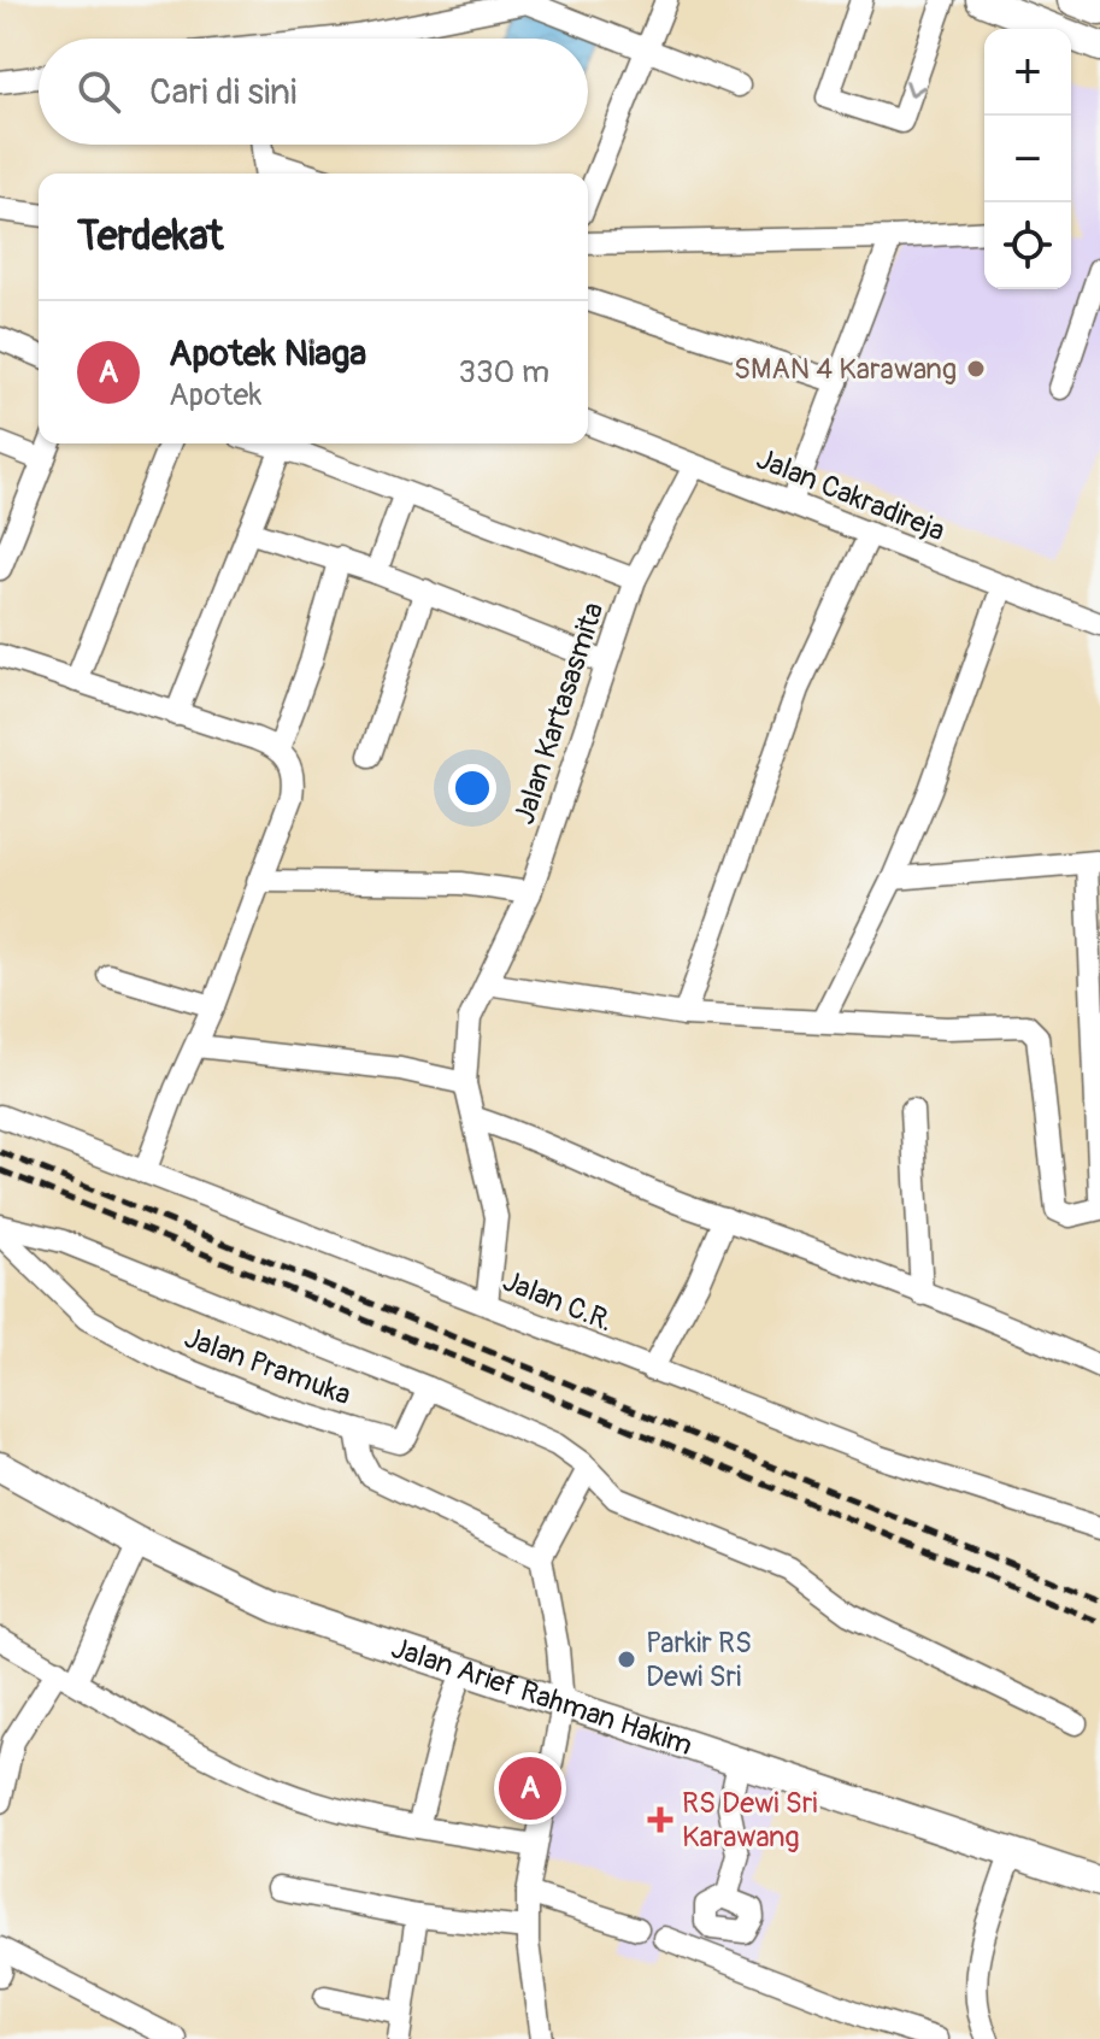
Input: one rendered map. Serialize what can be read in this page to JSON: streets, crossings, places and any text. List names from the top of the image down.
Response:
{
  "streets": {
    "main road": ["Jalan Arief Rahman Hakim"],
    "street": [
      "Jalan Cakradireja",
      "Jalan Kartasasmita",
      "Jalan C.R.",
      "Jalan Pramuka"
    ]
  },
  "crossings": [
    ["Jalan Cakradireja", "Jalan Kartasasmita"]
  ],
  "places": {
    "other": ["SMAN 4 Karawang", "Parkir RS Dewi Sri"],
    "health": ["RS Dewi Sri Karawang"]
  },
  "page": {
    "map_buttons": ["+", "−"],
    "search": "Cari di sini",
    "heading": "Terdekat",
    "list": [
      {
        "mark": "A",
        "name": "Apotek Niaga",
        "note": "Apotek",
        "value": "330 m"
      }
    ],
    "pins": "A"
  }
}
